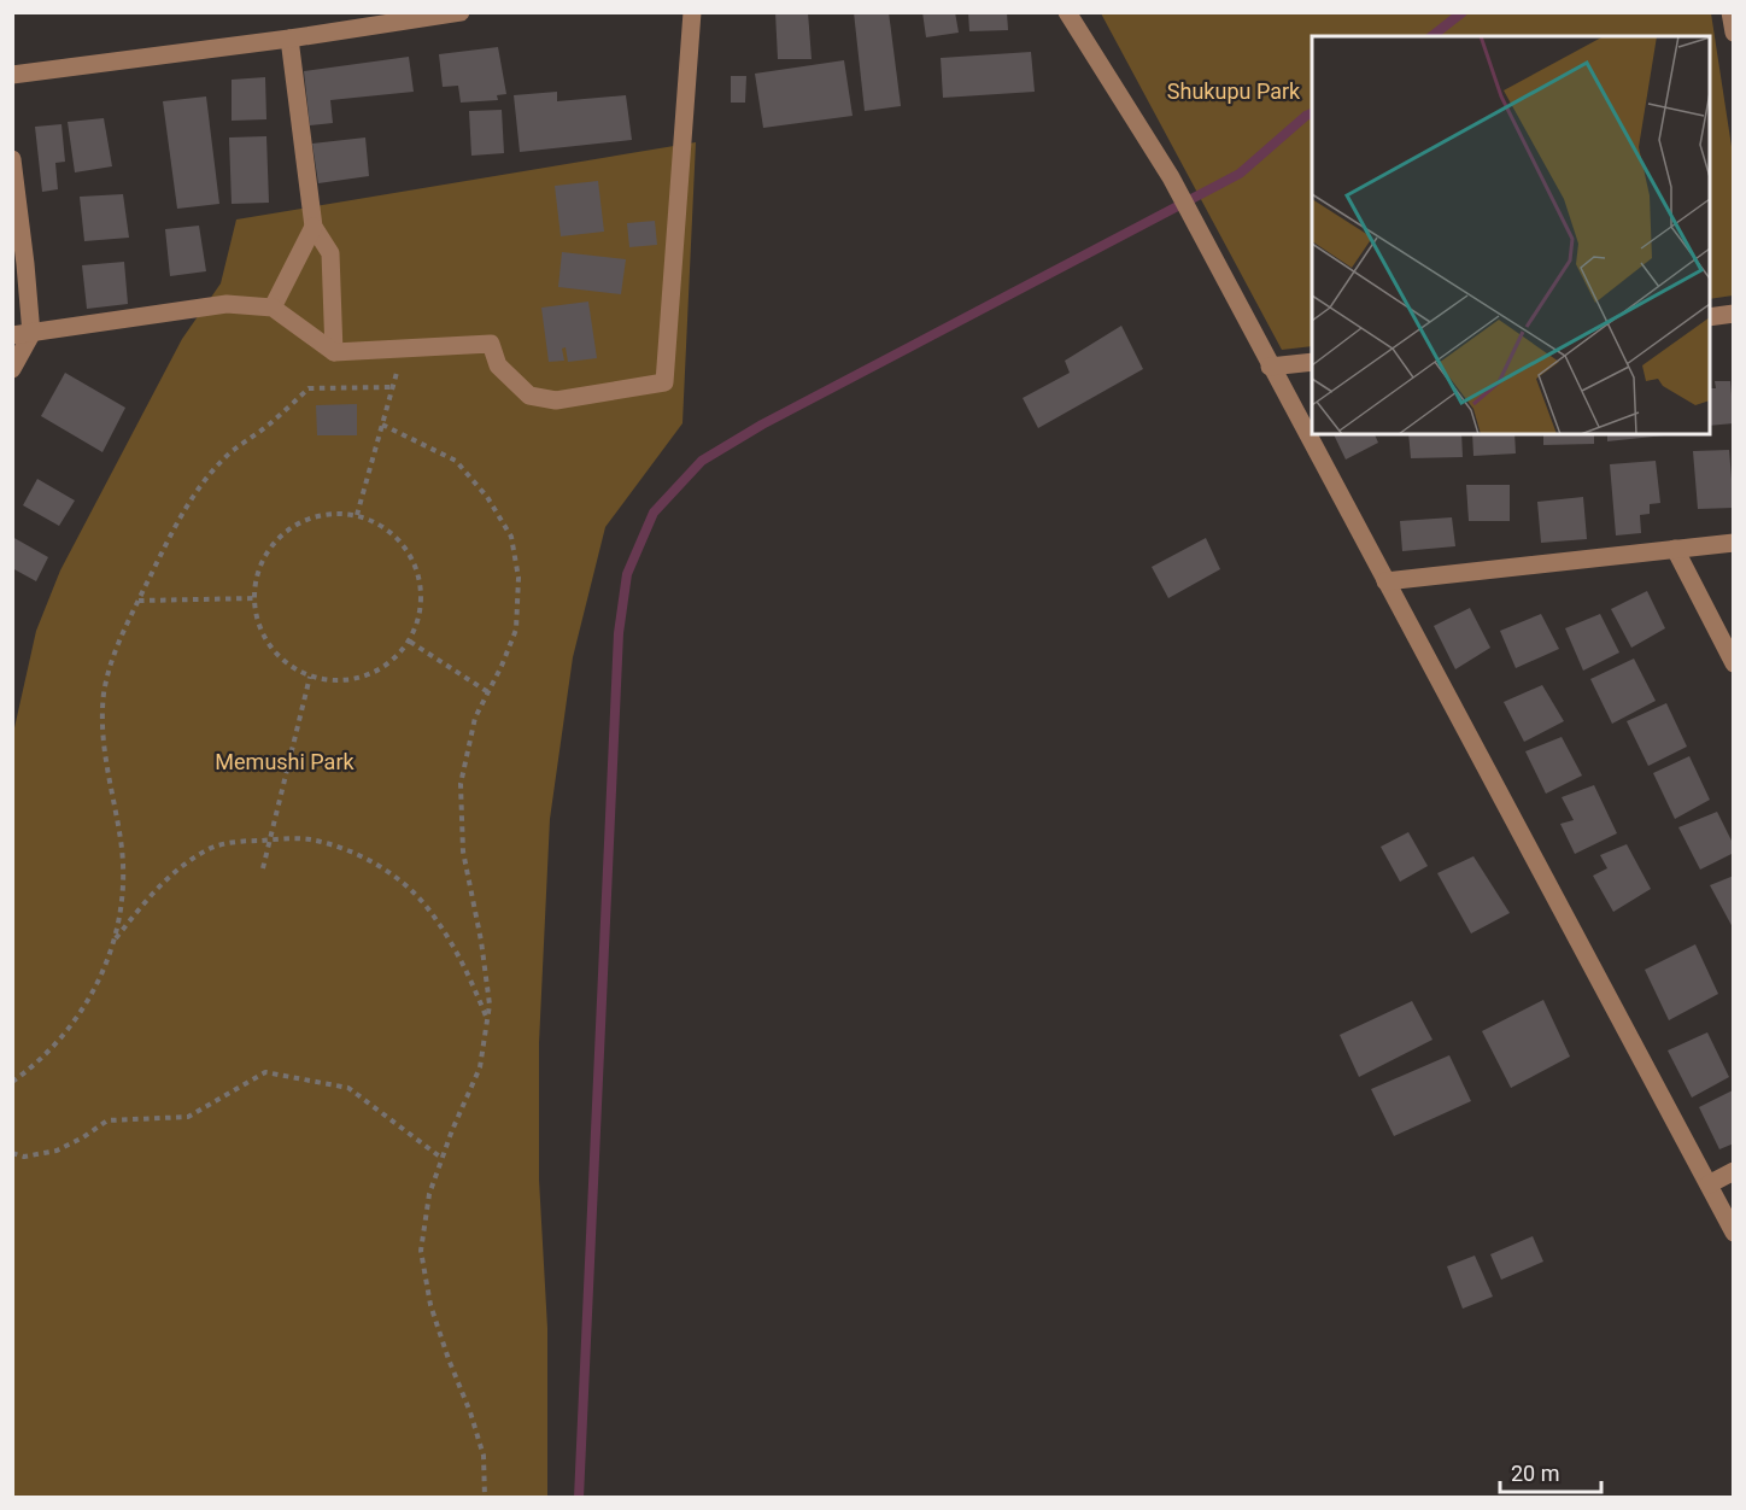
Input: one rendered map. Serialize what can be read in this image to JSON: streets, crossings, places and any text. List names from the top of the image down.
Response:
{
  "parks": ["Shukupu Park", "Memushi Park"],
  "scale_bar": "20 m"
}
